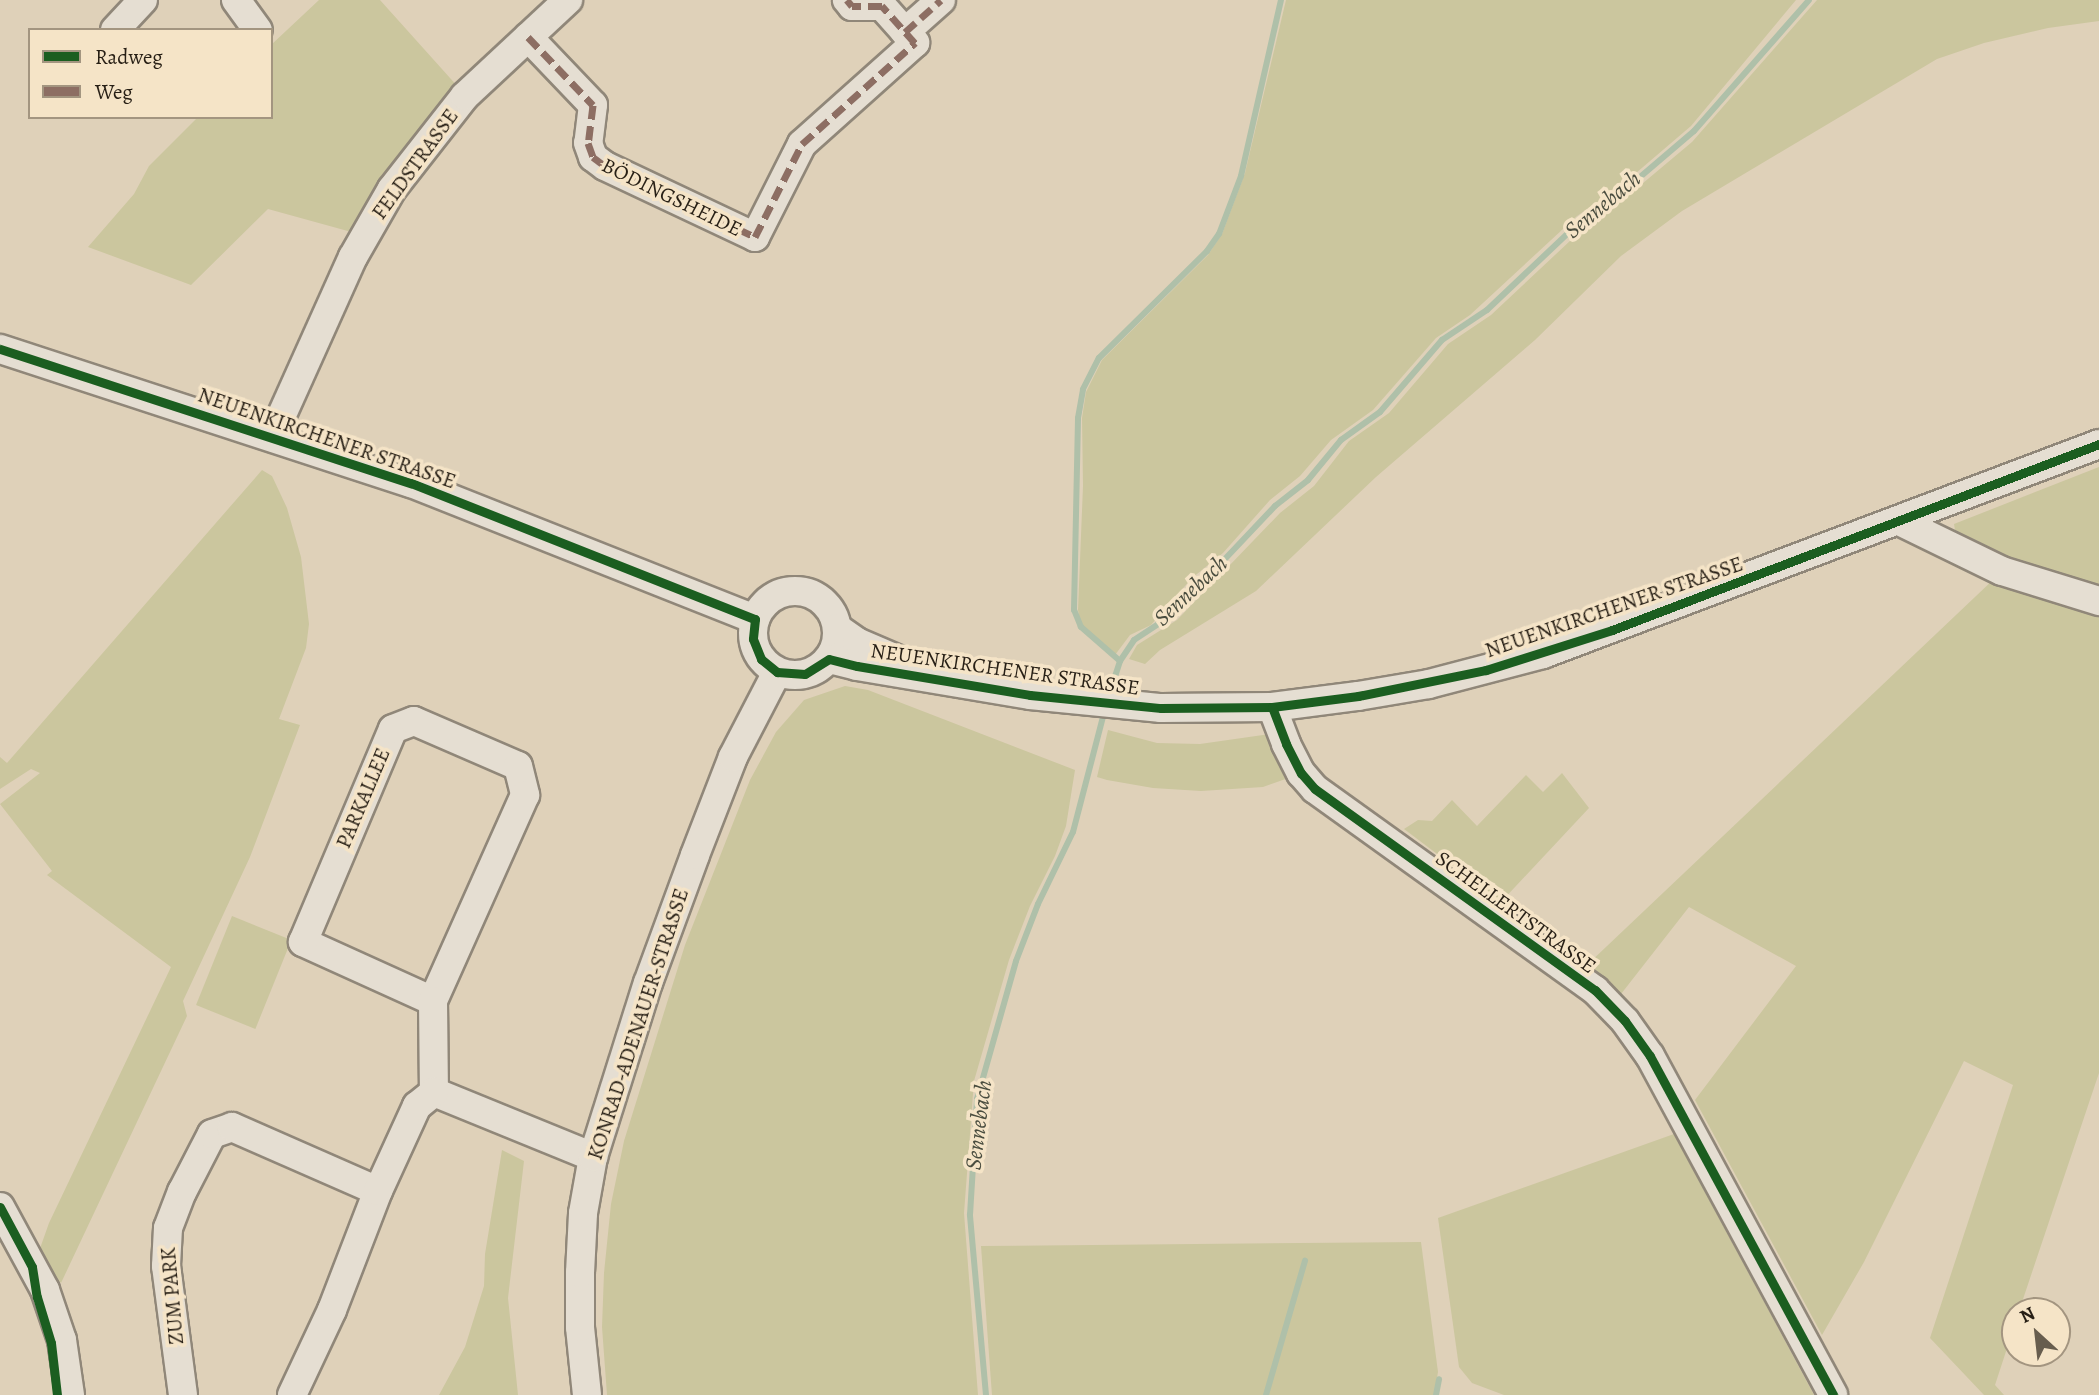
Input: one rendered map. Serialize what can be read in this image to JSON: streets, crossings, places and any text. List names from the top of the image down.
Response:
{
  "streets": {
    "street": [
      "FELDSTRASSE",
      "BÖDINGSHEIDE",
      "NEUENKIRCHENER STRASSE",
      "PARKALLEE",
      "SCHELLERTSTRASSE",
      "KONRAD-ADENAUER-STRASSE",
      "ZUM PARK"
    ]
  },
  "crossings": [
    ["FELDSTRASSE", "BÖDINGSHEIDE"],
    ["FELDSTRASSE", "NEUENKIRCHENER STRASSE"],
    ["NEUENKIRCHENER STRASSE", "SCHELLERTSTRASSE"],
    ["NEUENKIRCHENER STRASSE", "KONRAD-ADENAUER-STRASSE"]
  ],
  "water": ["Sennebach"],
  "legend": ["Radweg", "Weg"],
  "north": "top left"
}
